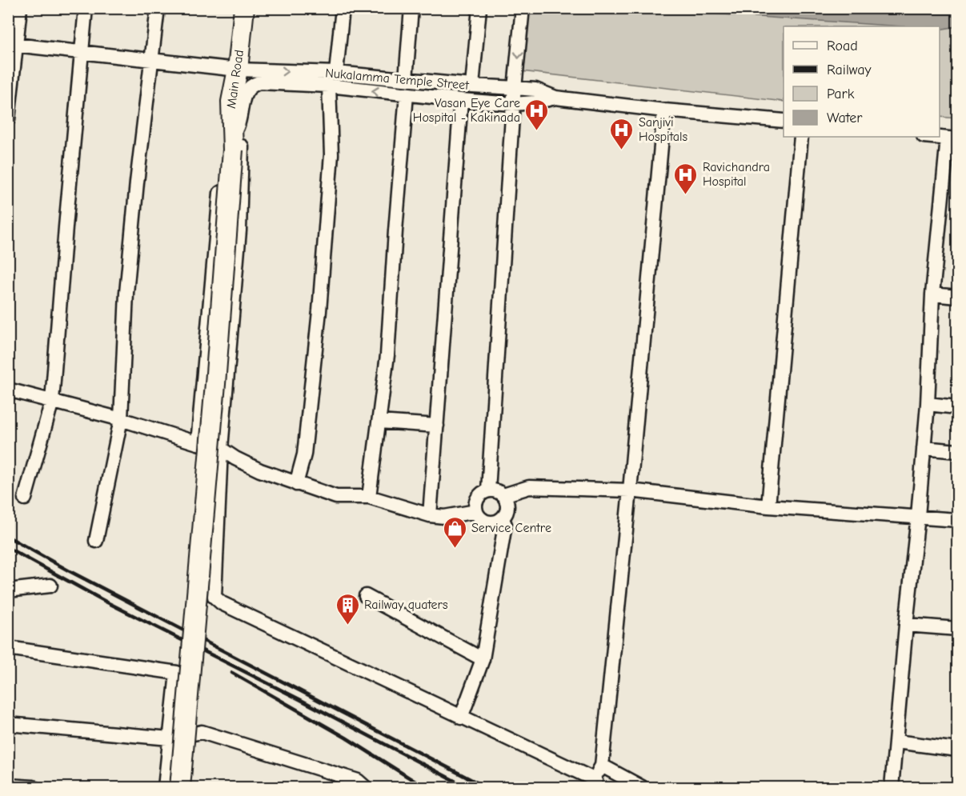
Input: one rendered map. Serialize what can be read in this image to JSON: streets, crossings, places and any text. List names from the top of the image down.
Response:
{
  "streets": {
    "highway": ["Main Road"],
    "street": ["Nukalamma Temple Street"]
  },
  "crossings": [
    ["Main Road", "Nukalamma Temple Street"]
  ],
  "places": {
    "hospital": ["Vasan Eye Care Hospital - Kakinada", "Sanjivi Hospitals", "Ravichandra Hospital"],
    "shop": ["Service Centre"],
    "building": ["Railway quaters"]
  },
  "legend": [
    "Road",
    "Railway",
    "Park",
    "Water"
  ]
}
